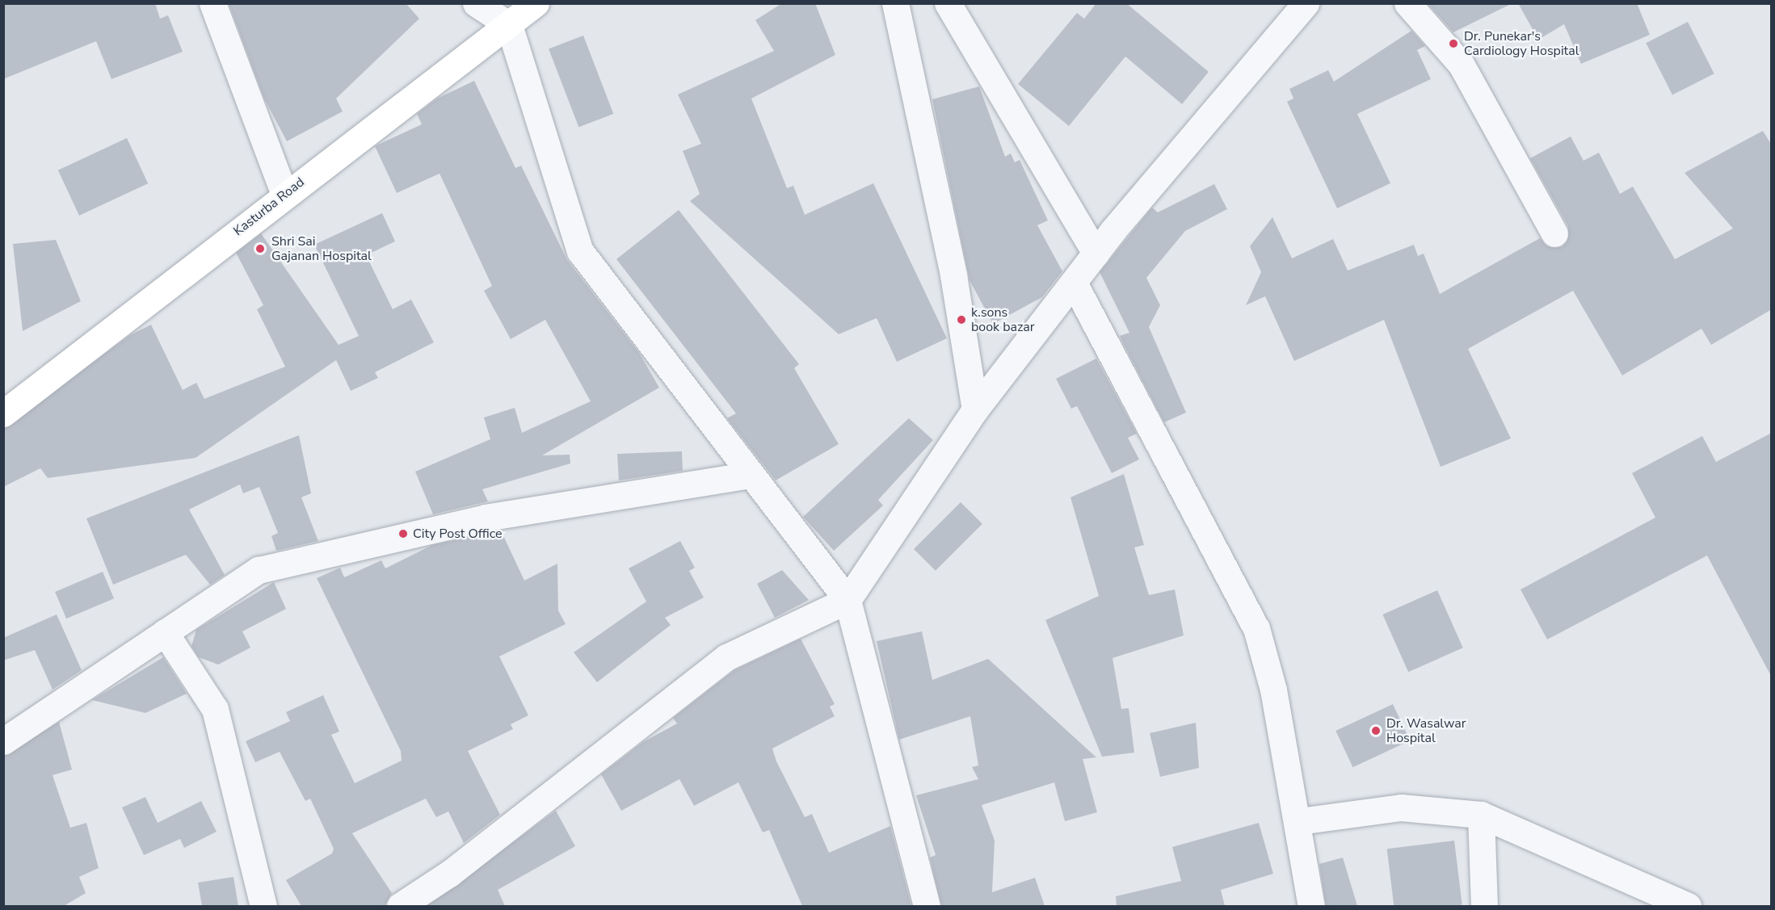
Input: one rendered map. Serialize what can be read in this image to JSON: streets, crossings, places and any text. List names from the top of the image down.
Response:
{
  "streets": {
    "main road": ["Kasturba Road"]
  },
  "places": [
    "Dr. Punekar's Cardiology Hospital",
    "Shri Sai Gajanan Hospital",
    "k.sons book bazar",
    "City Post Office",
    "Dr. Wasalwar Hospital"
  ]
}
